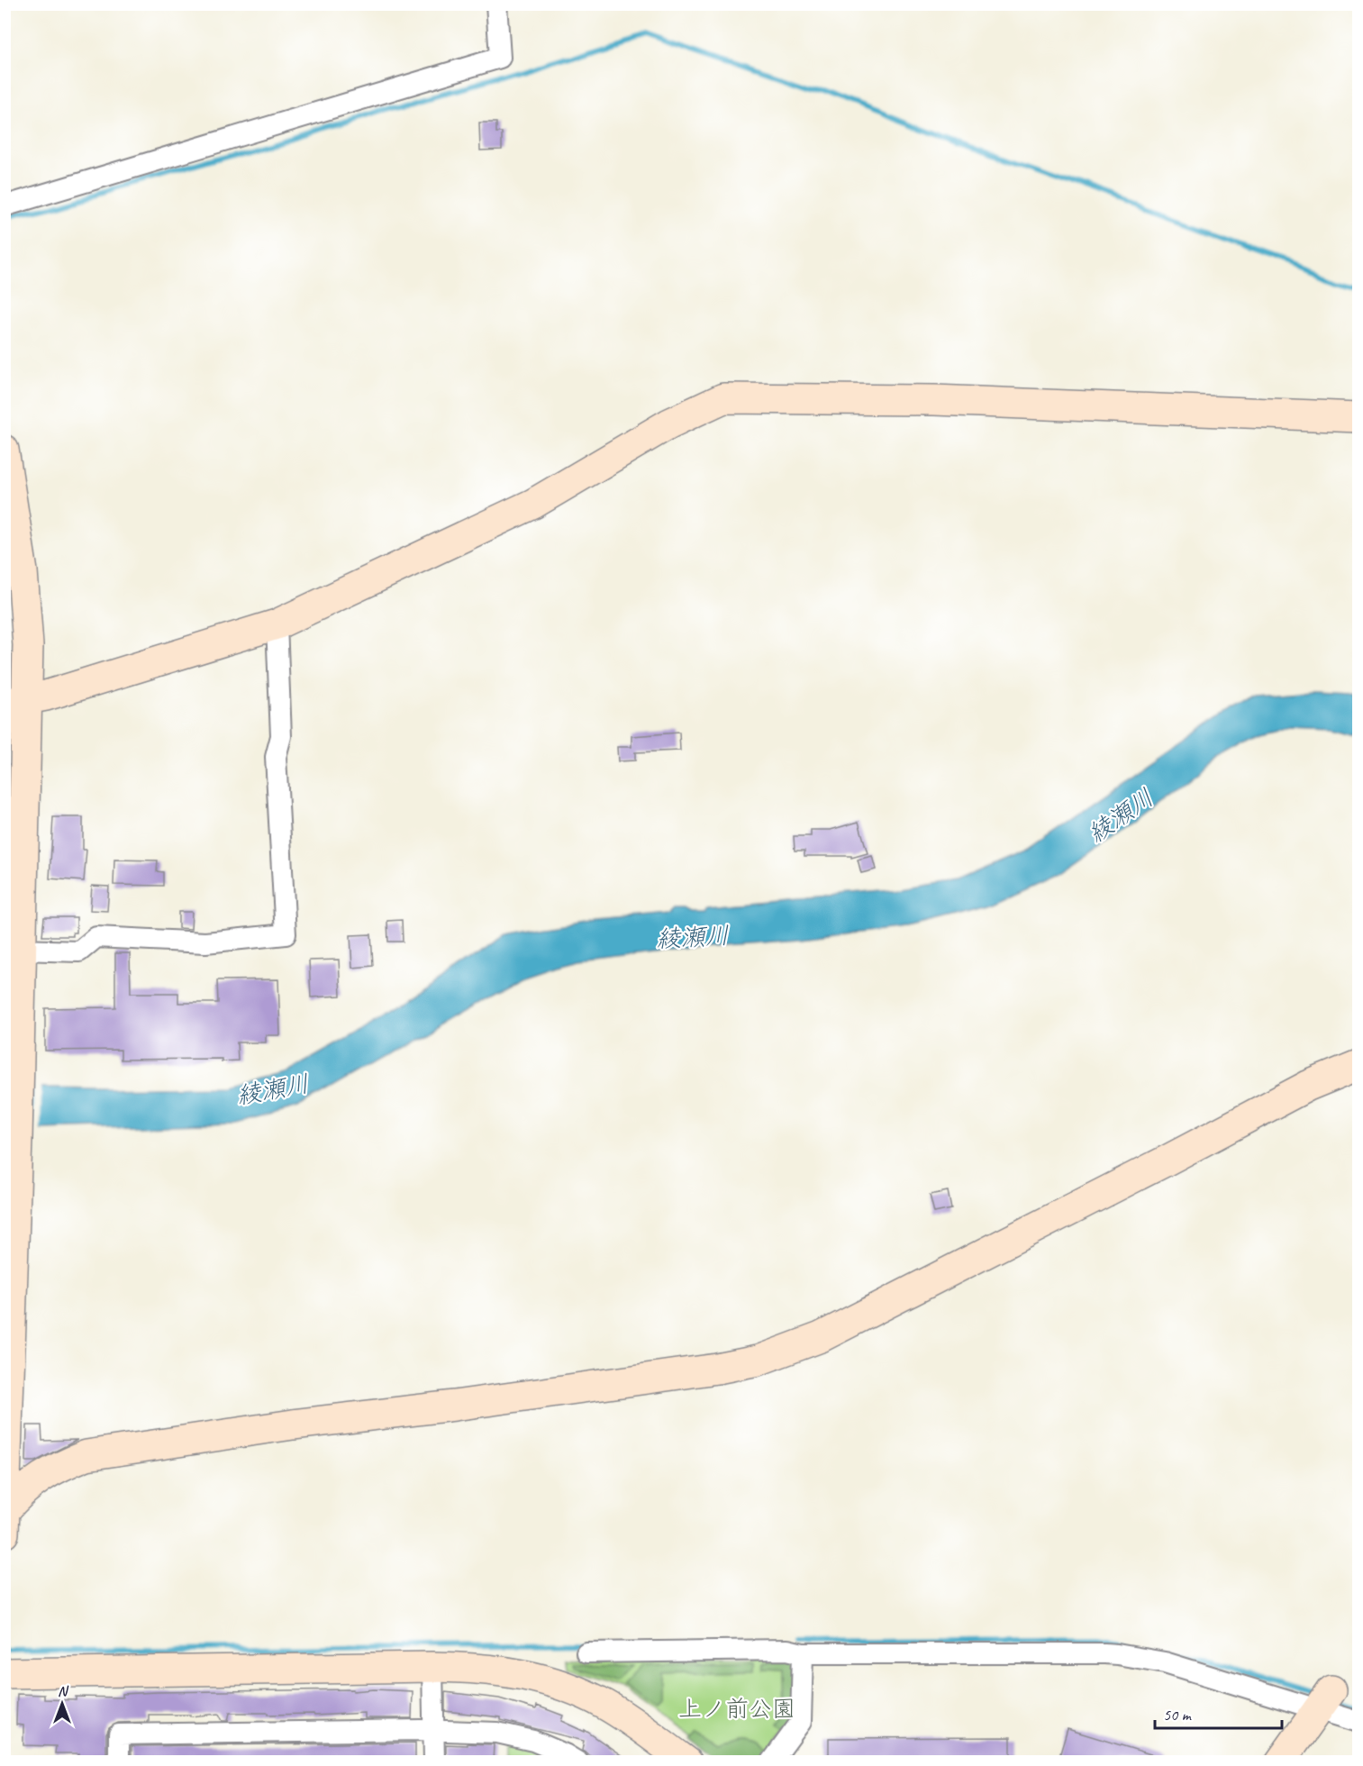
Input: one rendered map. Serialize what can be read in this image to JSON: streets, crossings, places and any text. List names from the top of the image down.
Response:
{
  "water": ["綾瀬川"],
  "parks": ["上ノ前公園"],
  "scale_bar": "50 m",
  "north": "top"
}
